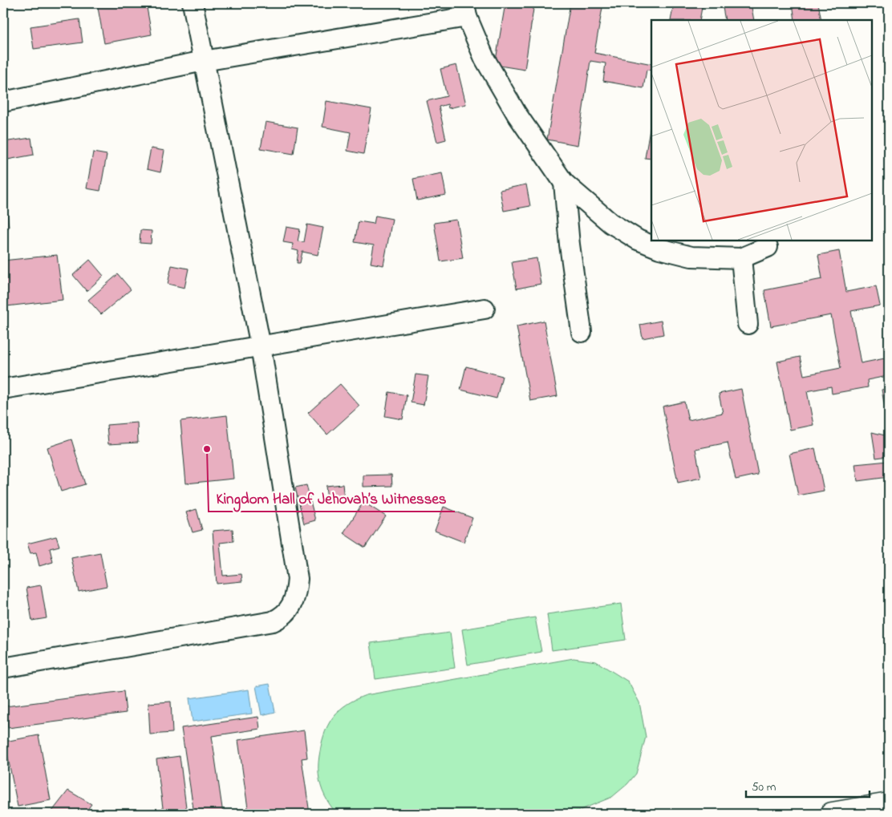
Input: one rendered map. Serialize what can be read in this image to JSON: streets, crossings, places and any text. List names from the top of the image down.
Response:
{
  "places": ["Kingdom Hall of Jehovah’s Witnesses"],
  "scale_bar": "50 m"
}
